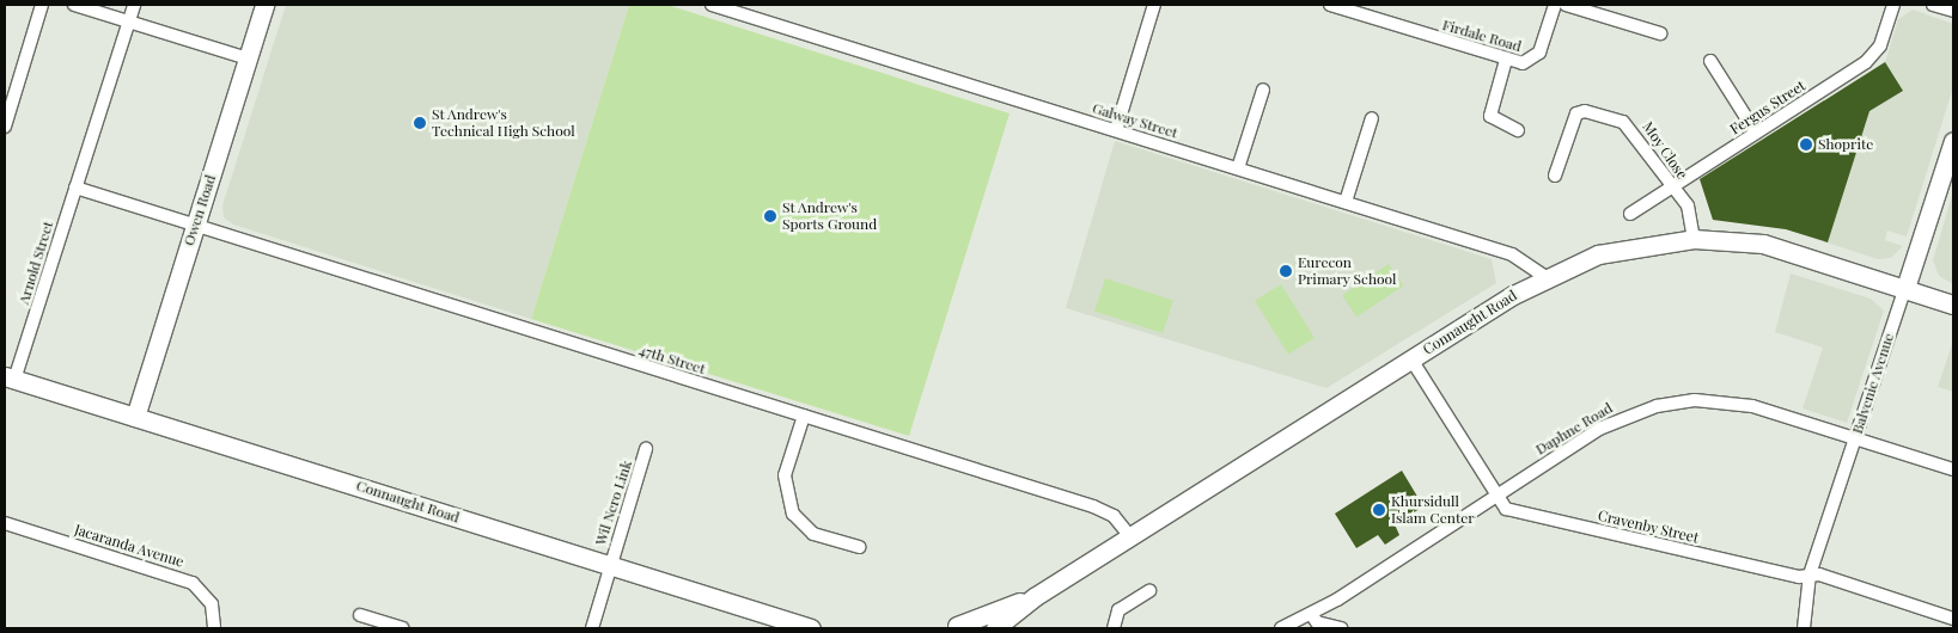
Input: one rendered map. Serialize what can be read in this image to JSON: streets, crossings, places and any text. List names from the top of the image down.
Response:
{
  "streets": {
    "street": [
      "Firdale Road",
      "Fergus Street",
      "Galway Street",
      "Moy Close",
      "Owen Road",
      "Arnold Street",
      "Connaught Road",
      "47th Street",
      "Balvenie Avenue",
      "Daphne Road",
      "Wil Nero Link",
      "Cravenby Street",
      "Jacaranda Avenue"
    ]
  },
  "crossings": [
    ["Fergus Street", "Moy Close"],
    ["Galway Street", "Connaught Road"],
    ["Moy Close", "Connaught Road"],
    ["Owen Road", "Connaught Road"],
    ["Owen Road", "47th Street"],
    ["Arnold Street", "Connaught Road"],
    ["Connaught Road", "47th Street"],
    ["Connaught Road", "Balvenie Avenue"],
    ["Connaught Road", "Wil Nero Link"],
    ["Connaught Road", "Cravenby Street"],
    ["Balvenie Avenue", "Daphne Road"],
    ["Balvenie Avenue", "Cravenby Street"],
    ["Daphne Road", "Cravenby Street"]
  ],
  "places": [
    "St Andrew's Technical High School",
    "Shoprite",
    "St Andrew's Sports Ground",
    "Eurecon Primary School",
    "Khursidull Islam Center"
  ]
}
